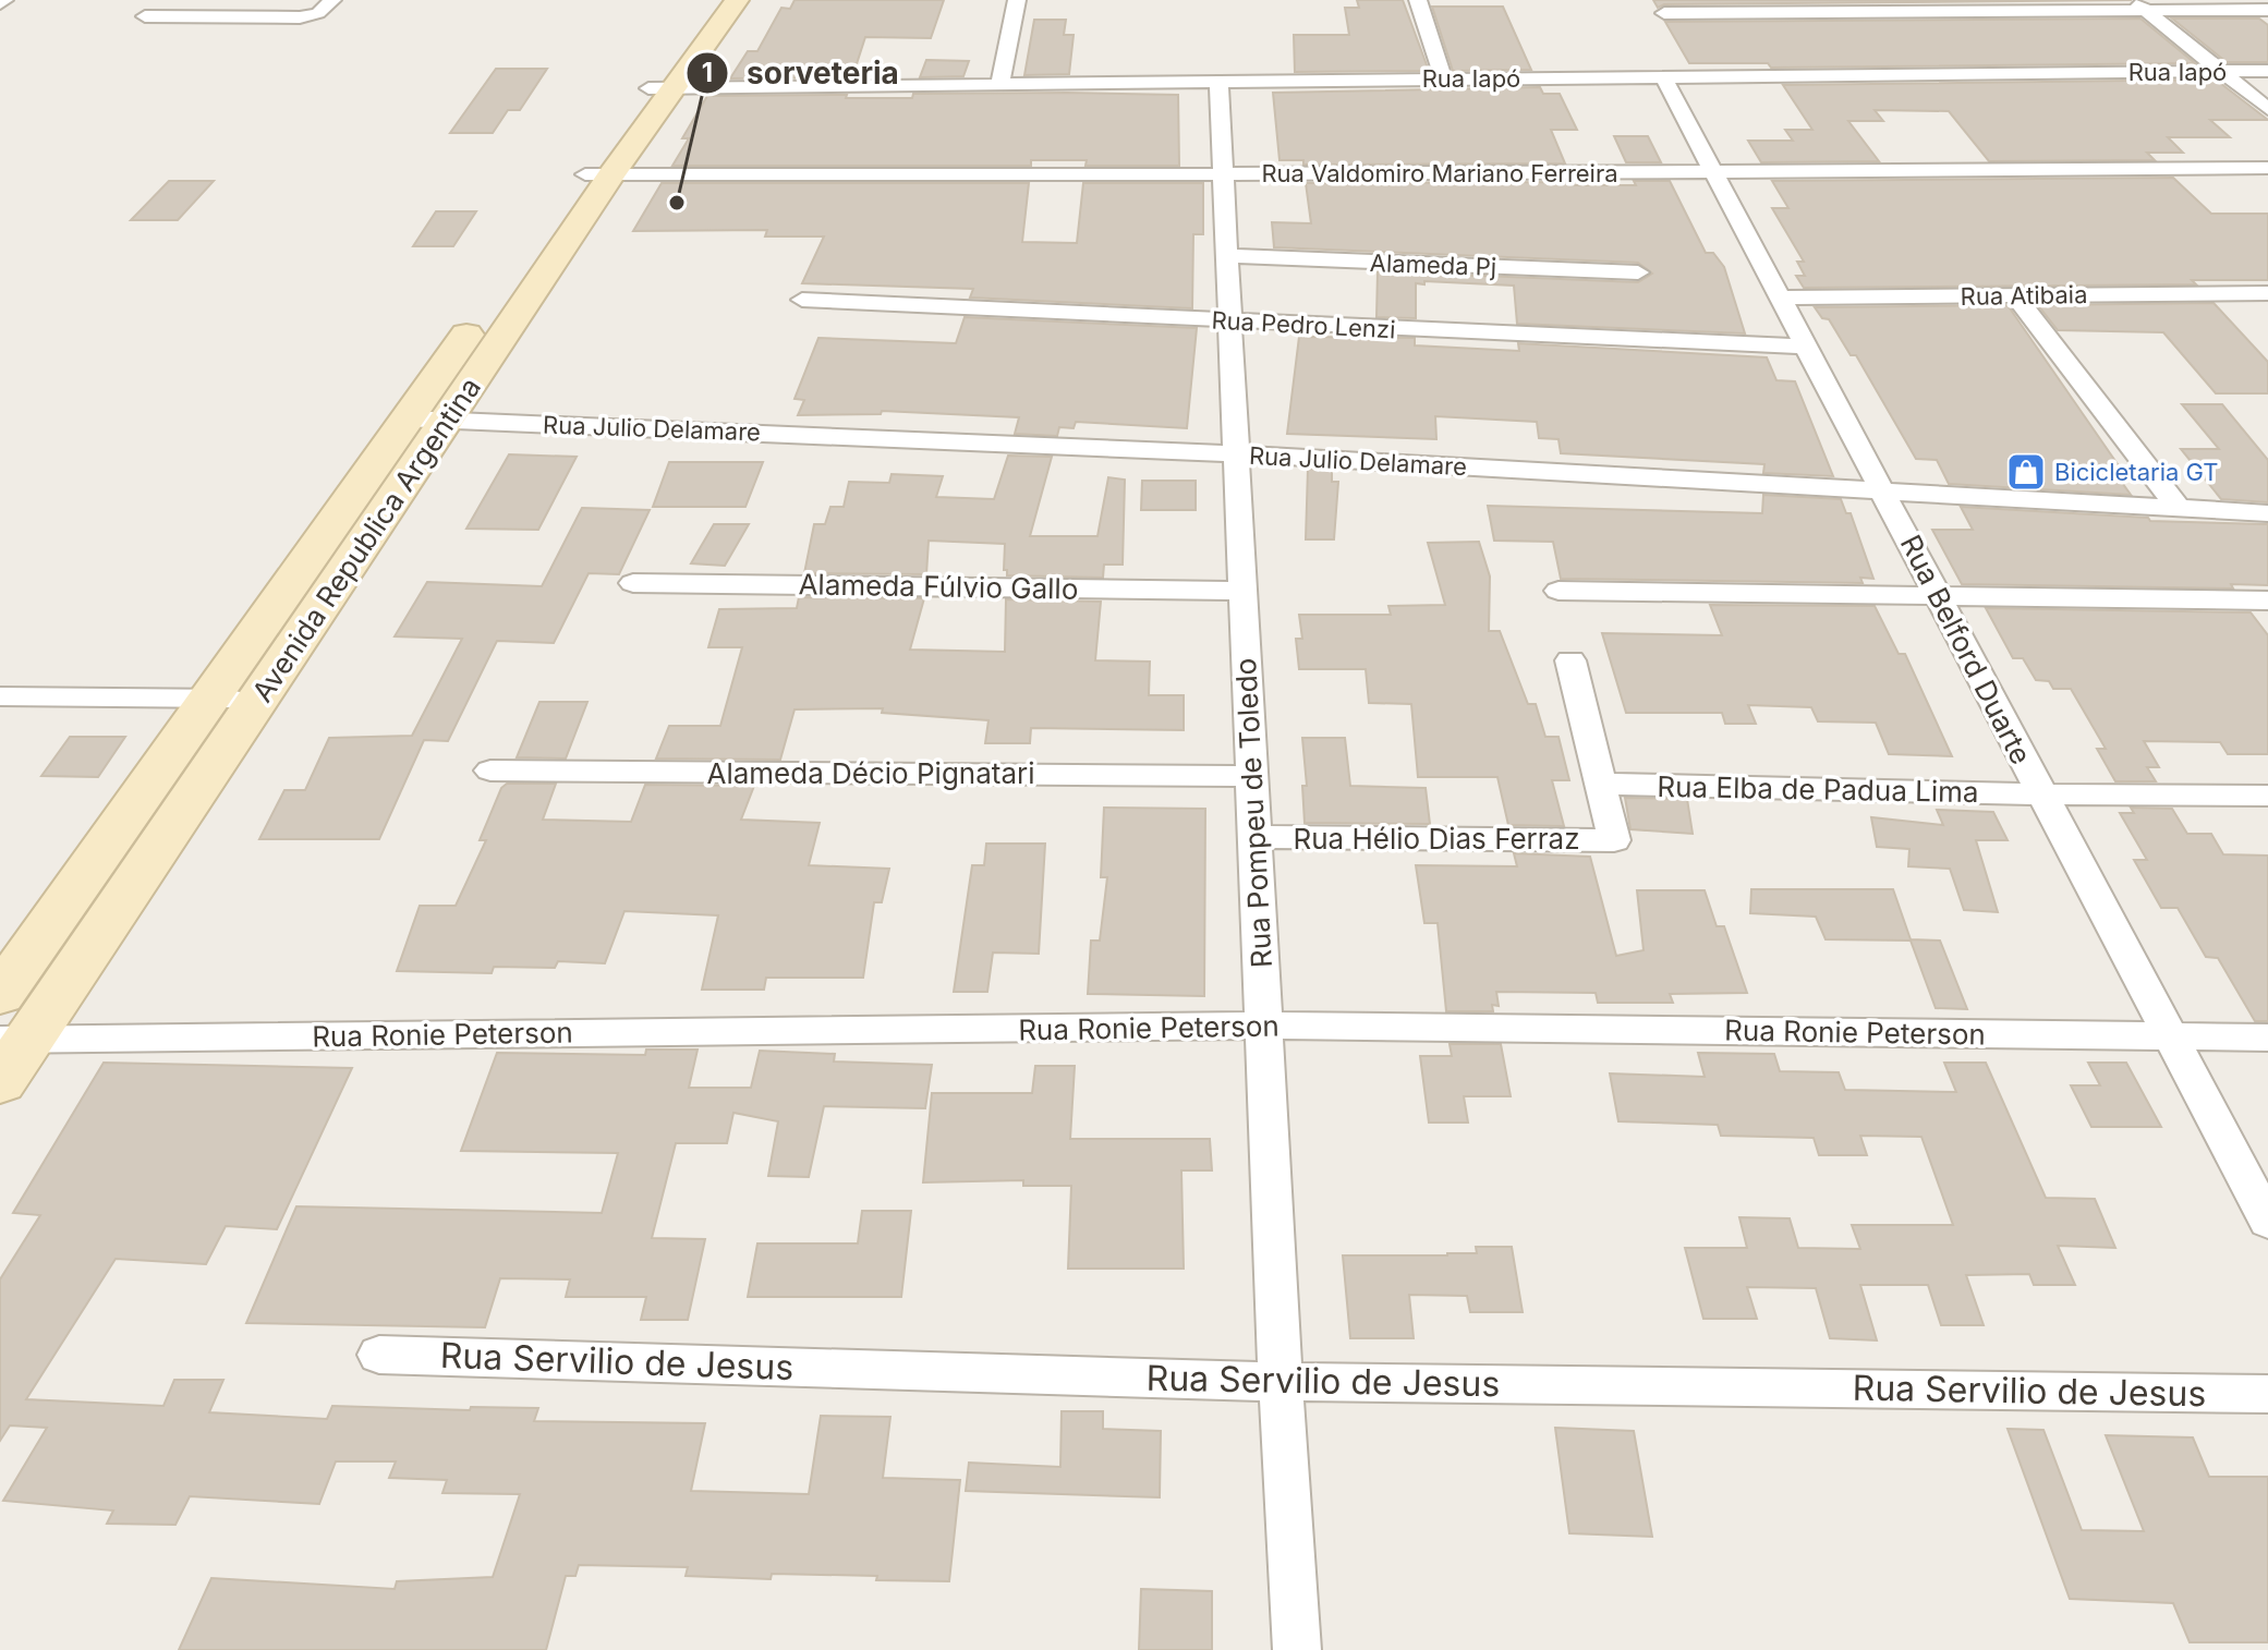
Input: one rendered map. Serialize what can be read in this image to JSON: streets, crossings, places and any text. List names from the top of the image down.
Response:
{
  "streets": {
    "main road": ["Avenida Republica Argentina"],
    "street": [
      "Rua Iapó",
      "Rua Valdomiro Mariano Ferreira",
      "Alameda Pj",
      "Rua Atibaia",
      "Rua Pedro Lenzi",
      "Rua Julio Delamare",
      "Alameda Fúlvio Gallo",
      "Rua Belford Duarte",
      "Alameda Décio Pignatari",
      "Rua Elba de Padua Lima",
      "Rua Pompeu de Toledo",
      "Rua Hélio Dias Ferraz",
      "Rua Ronie Peterson",
      "Rua Servilio de Jesus"
    ]
  },
  "crossings": [
    ["Rua Iapó", "Avenida Republica Argentina"],
    ["Rua Iapó", "Rua Belford Duarte"],
    ["Rua Iapó", "Rua Pompeu de Toledo"],
    ["Rua Valdomiro Mariano Ferreira", "Avenida Republica Argentina"],
    ["Rua Valdomiro Mariano Ferreira", "Rua Belford Duarte"],
    ["Rua Valdomiro Mariano Ferreira", "Rua Pompeu de Toledo"],
    ["Alameda Pj", "Rua Pompeu de Toledo"],
    ["Rua Atibaia", "Rua Belford Duarte"],
    ["Rua Pedro Lenzi", "Rua Belford Duarte"],
    ["Rua Pedro Lenzi", "Rua Pompeu de Toledo"],
    ["Rua Julio Delamare", "Avenida Republica Argentina"],
    ["Rua Julio Delamare", "Rua Belford Duarte"],
    ["Rua Julio Delamare", "Rua Pompeu de Toledo"],
    ["Avenida Republica Argentina", "Rua Ronie Peterson"],
    ["Alameda Fúlvio Gallo", "Rua Pompeu de Toledo"],
    ["Rua Belford Duarte", "Rua Elba de Padua Lima"],
    ["Rua Belford Duarte", "Rua Ronie Peterson"],
    ["Alameda Décio Pignatari", "Rua Pompeu de Toledo"],
    ["Rua Elba de Padua Lima", "Rua Hélio Dias Ferraz"],
    ["Rua Pompeu de Toledo", "Rua Hélio Dias Ferraz"],
    ["Rua Pompeu de Toledo", "Rua Ronie Peterson"],
    ["Rua Pompeu de Toledo", "Rua Servilio de Jesus"]
  ],
  "places": {
    "other": ["sorveteria"],
    "shop": ["Bicicletaria GT"]
  }
}
